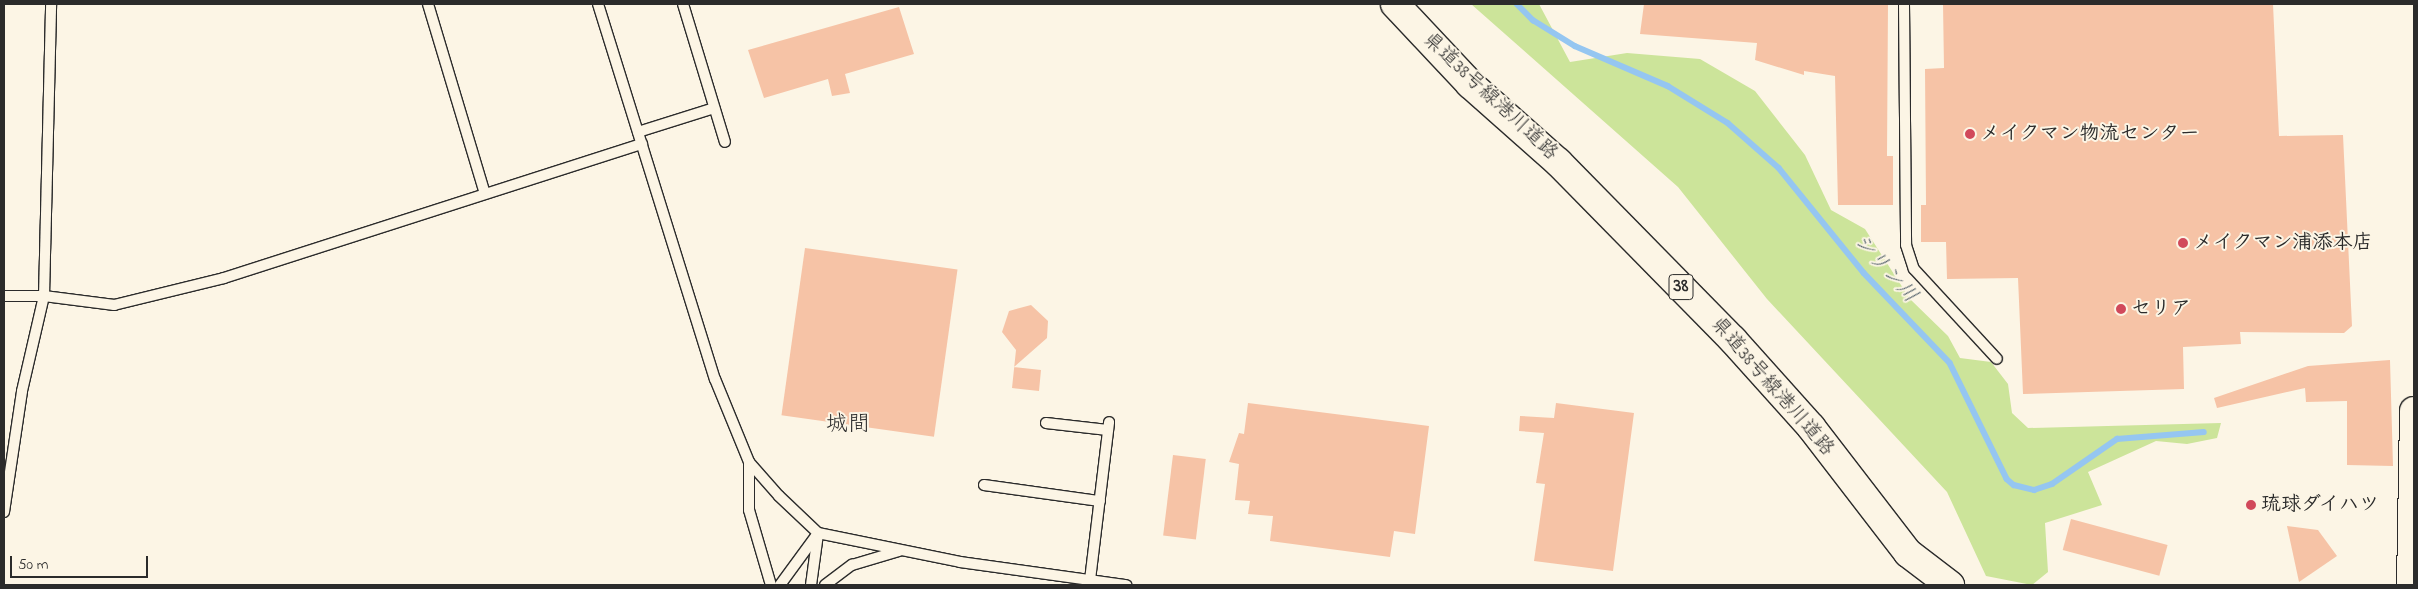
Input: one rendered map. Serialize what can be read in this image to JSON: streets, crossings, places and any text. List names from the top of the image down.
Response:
{
  "streets": {
    "main road": ["県道38号線港川道路", "38"]
  },
  "districts": ["城間"],
  "water": ["シリン川"],
  "places": [
    "メイクマン物流センター",
    "メイクマン浦添本店",
    "セリア",
    "琉球ダイハツ"
  ],
  "scale_bar": "50 m"
}
